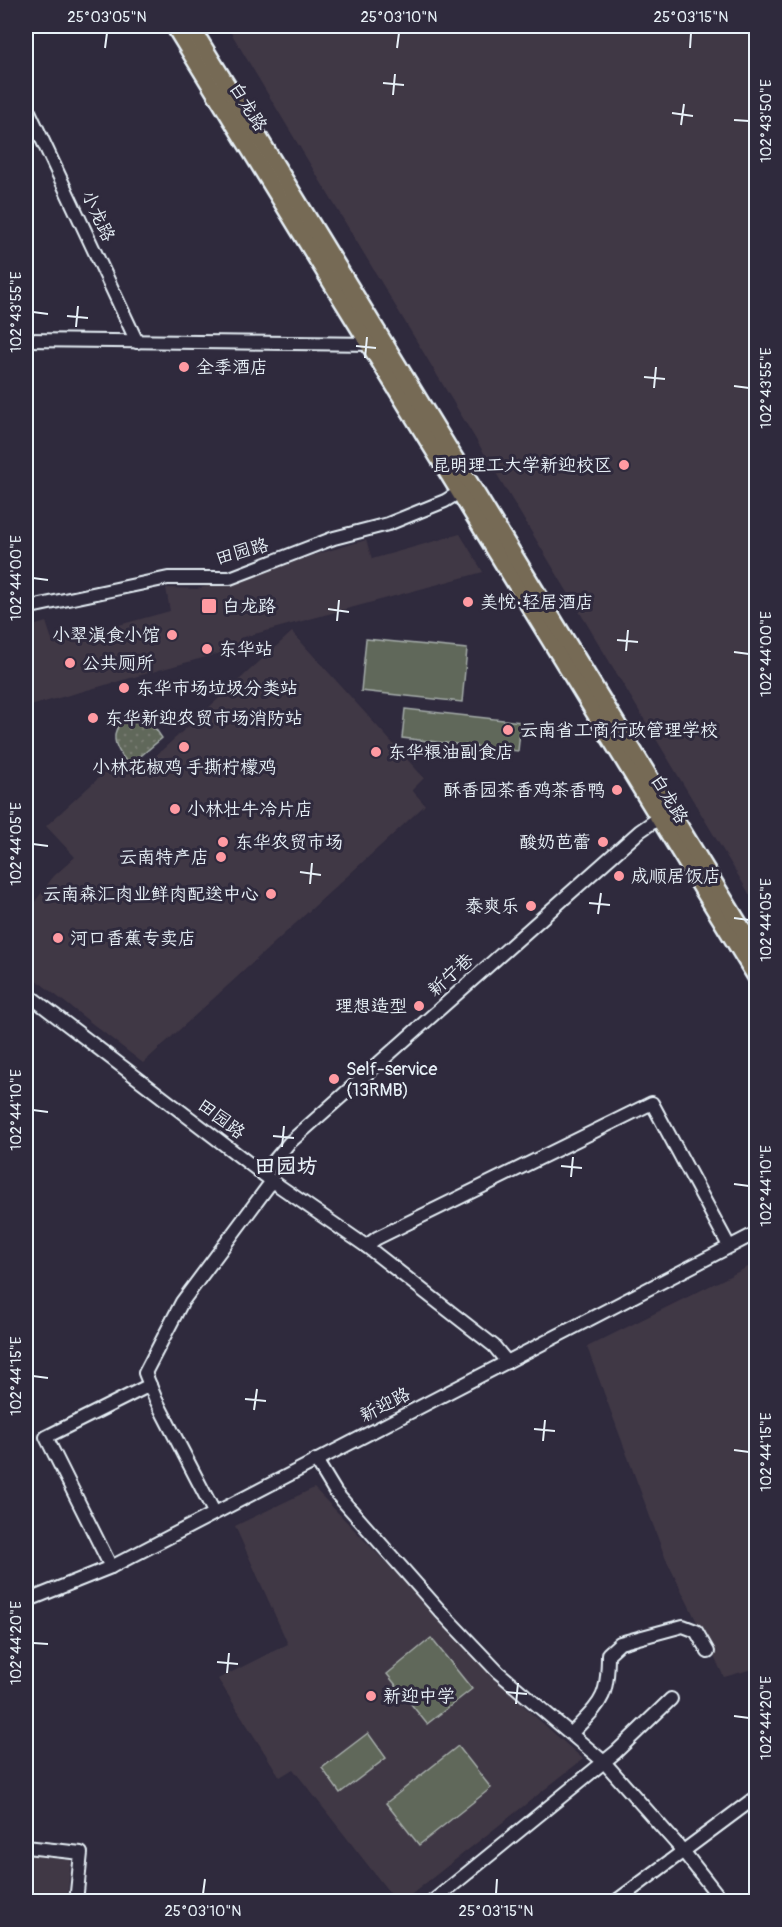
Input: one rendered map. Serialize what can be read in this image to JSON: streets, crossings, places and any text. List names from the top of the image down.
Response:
{
  "streets": {
    "main road": ["白龙路"],
    "street": [
      "小龙路",
      "田园路",
      "新宁巷",
      "新迎路"
    ]
  },
  "crossings": [
    ["白龙路", "田园路"],
    ["白龙路", "新宁巷"],
    ["田园路", "新宁巷"],
    ["田园路", "新迎路"]
  ],
  "districts": ["田园坊"],
  "places": {
    "other": [
      "全季酒店",
      "昆明理工大学新迎校区",
      "美悦·轻居酒店",
      "小翠滇食小馆",
      "东华站",
      "公共厕所",
      "东华市场垃圾分类站",
      "东华新迎农贸市场消防站",
      "云南省工商行政管理学校",
      "小林花椒鸡 手撕柠檬鸡",
      "东华粮油副食店",
      "酥香园茶香鸡茶香鸭",
      "小林壮牛冷片店",
      "东华农贸市场",
      "酸奶芭蕾",
      "云南特产店",
      "成顺居饭店",
      "云南森汇肉业鲜肉配送中心",
      "泰爽乐",
      "河口香蕉专卖店",
      "理想造型",
      "Self-service (13RMB)",
      "新迎中学"
    ],
    "transit": ["白龙路"]
  },
  "coordinates": [
    "25°03'05\"N",
    "25°03'10\"N",
    "25°03'15\"N",
    "102°43'50\"E",
    "102°43'55\"E",
    "102°44'00\"E",
    "102°44'05\"E",
    "102°44'10\"E",
    "102°44'15\"E",
    "102°44'20\"E"
  ]
}
